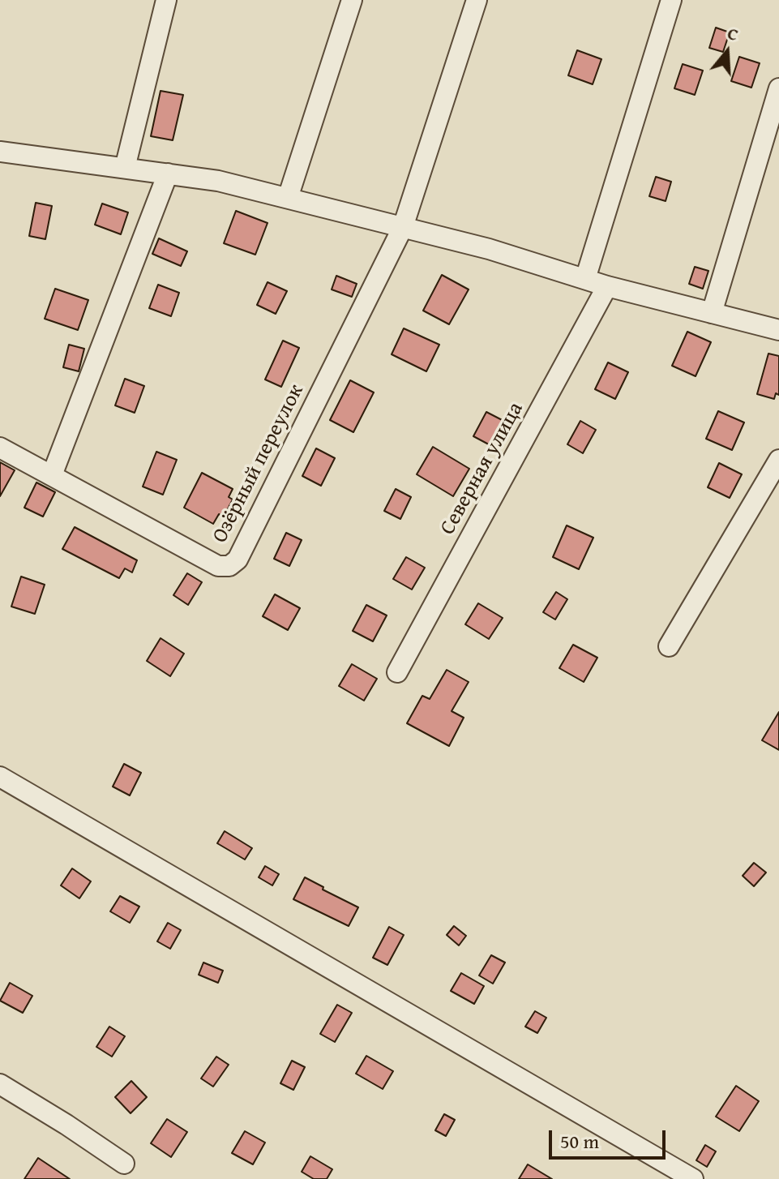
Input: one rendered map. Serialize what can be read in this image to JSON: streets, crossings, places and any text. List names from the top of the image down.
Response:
{
  "streets": {
    "street": ["Озёрный переулок", "Северная улица"]
  },
  "scale_bar": "50 m",
  "north": "top"
}
